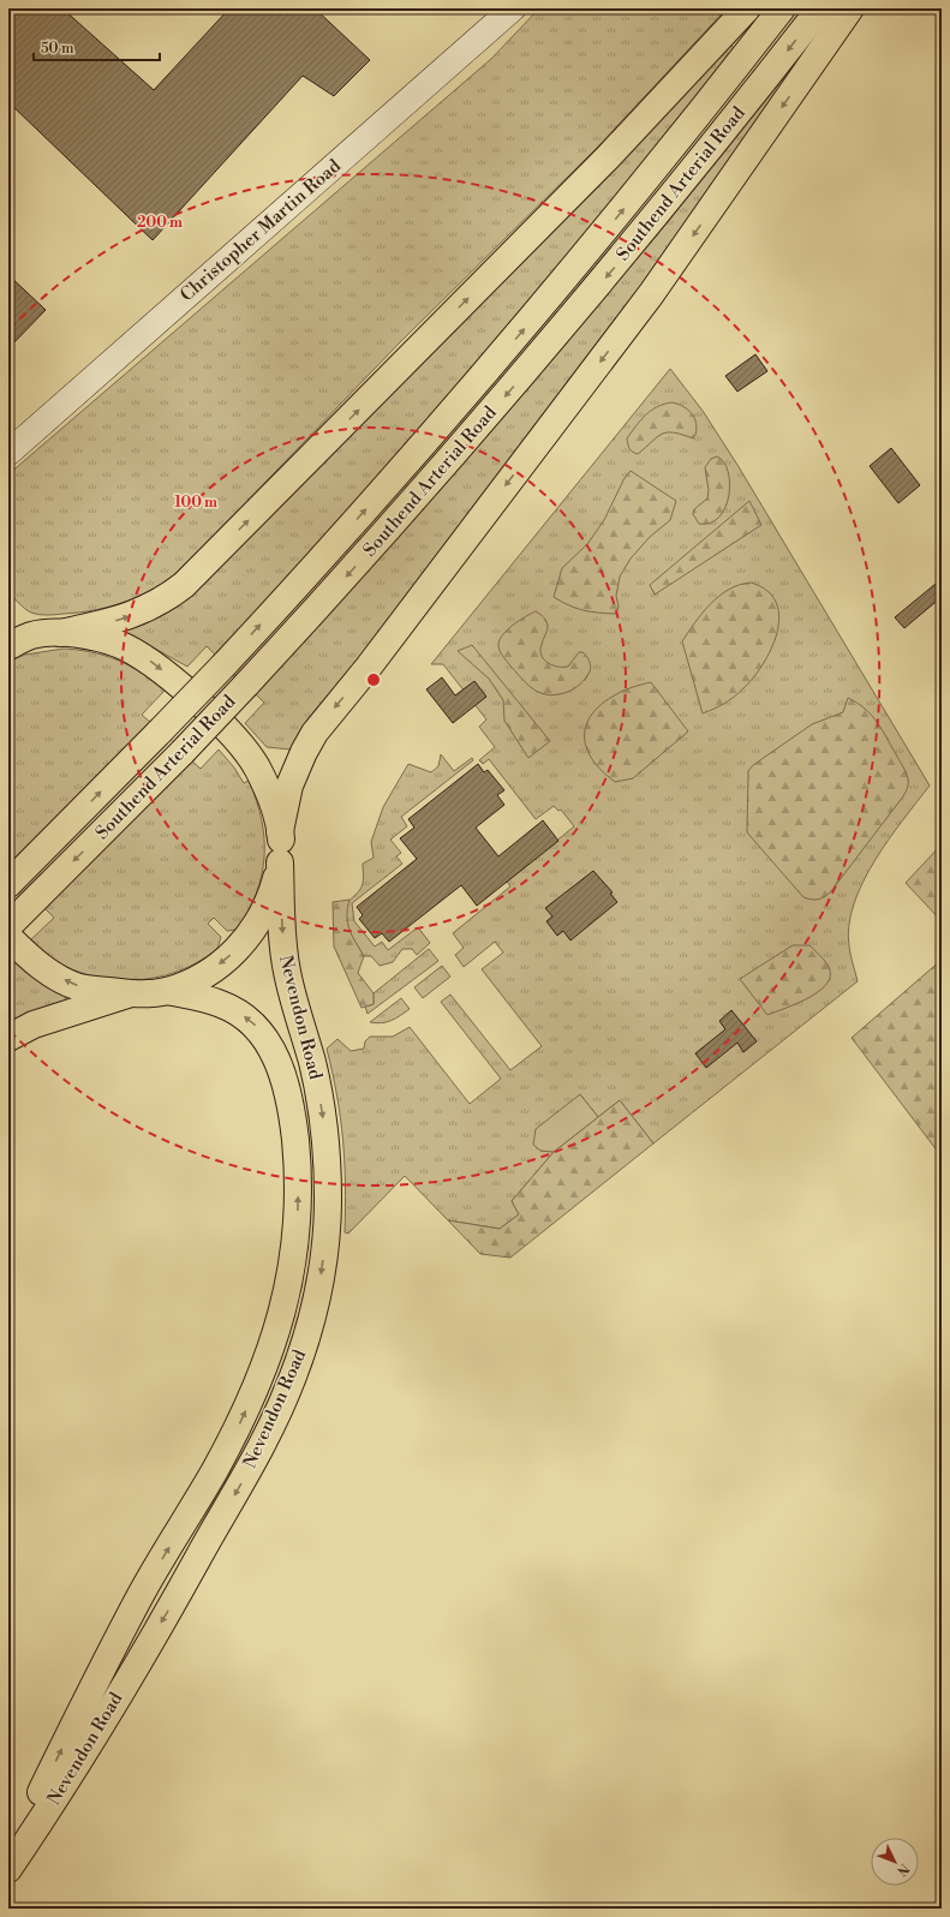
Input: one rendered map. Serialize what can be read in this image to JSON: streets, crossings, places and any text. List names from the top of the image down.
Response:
{
  "streets": {
    "main road": ["Southend Arterial Road", "Nevendon Road"],
    "street": ["Christopher Martin Road"]
  },
  "scale_bar": "50 m",
  "north": "bottom right",
  "rings": ["200 m", "100 m"]
}
